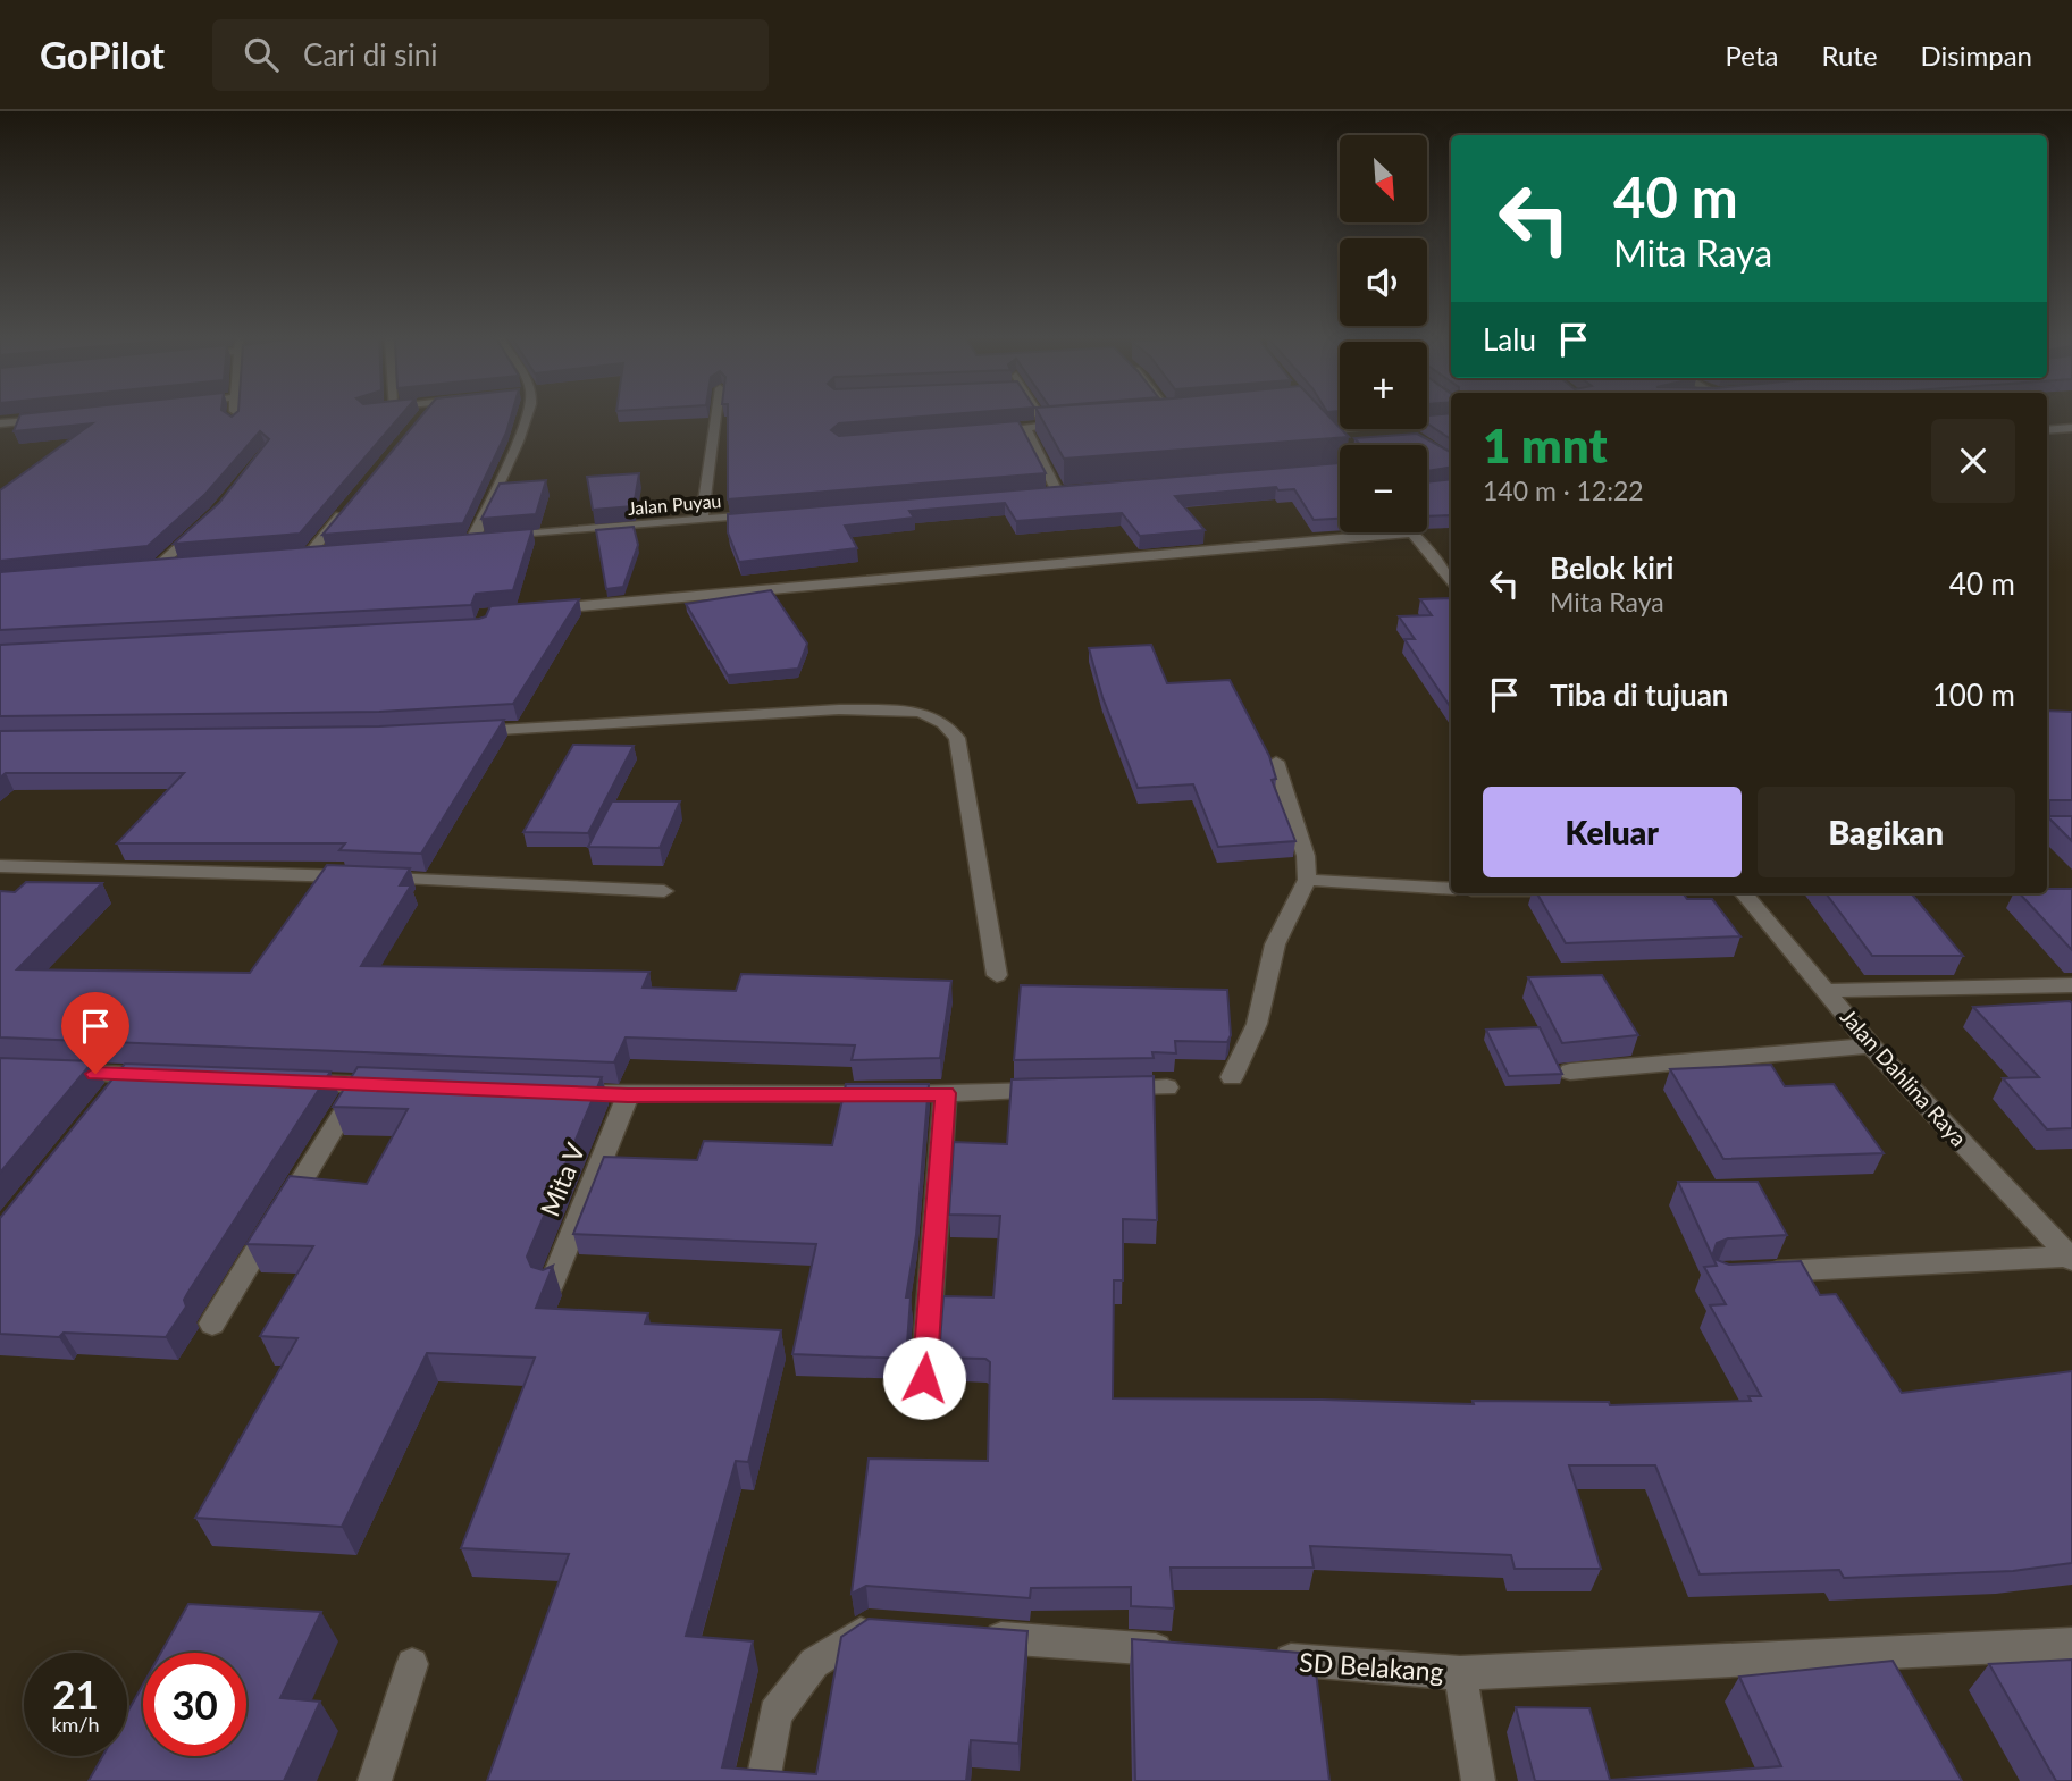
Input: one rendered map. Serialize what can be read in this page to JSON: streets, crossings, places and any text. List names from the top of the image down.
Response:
{
  "streets": {
    "street": [
      "Jalan Puyau",
      "Jalan Dahlina Raya",
      "Mita V",
      "SD Belakang"
    ]
  },
  "north": "bottom right",
  "page": {
    "header": "GoPilot",
    "search": "Cari di sini",
    "nav": ["Peta", "Rute", "Disimpan"],
    "map_buttons": ["+", "−"],
    "turn": ["40 m", "Mita Raya"],
    "then": "Lalu",
    "heading": ["1 mnt", "140 m · 12:22"],
    "list": [
      {
        "name": "Belok kiri",
        "note": "Mita Raya",
        "value": "40 m"
      },
      {
        "name": "Tiba di tujuan",
        "value": "100 m"
      }
    ],
    "buttons": ["Keluar", "Bagikan"],
    "speed": "21 km/h",
    "limit": "30"
  }
}
